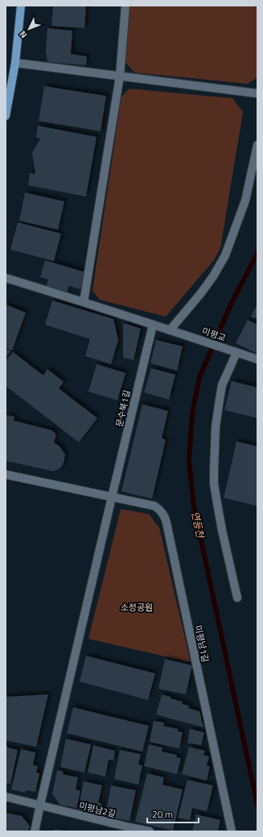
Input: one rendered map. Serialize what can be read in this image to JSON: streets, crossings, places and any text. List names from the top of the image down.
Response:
{
  "streets": {
    "street": [
      "미평교",
      "문수북1길",
      "미평남1길",
      "미평남2길"
    ]
  },
  "crossings": [
    ["문수북1길", "미평남1길"]
  ],
  "water": ["연등천"],
  "parks": ["소정공원"],
  "scale_bar": "20 m",
  "north": "bottom left"
}
